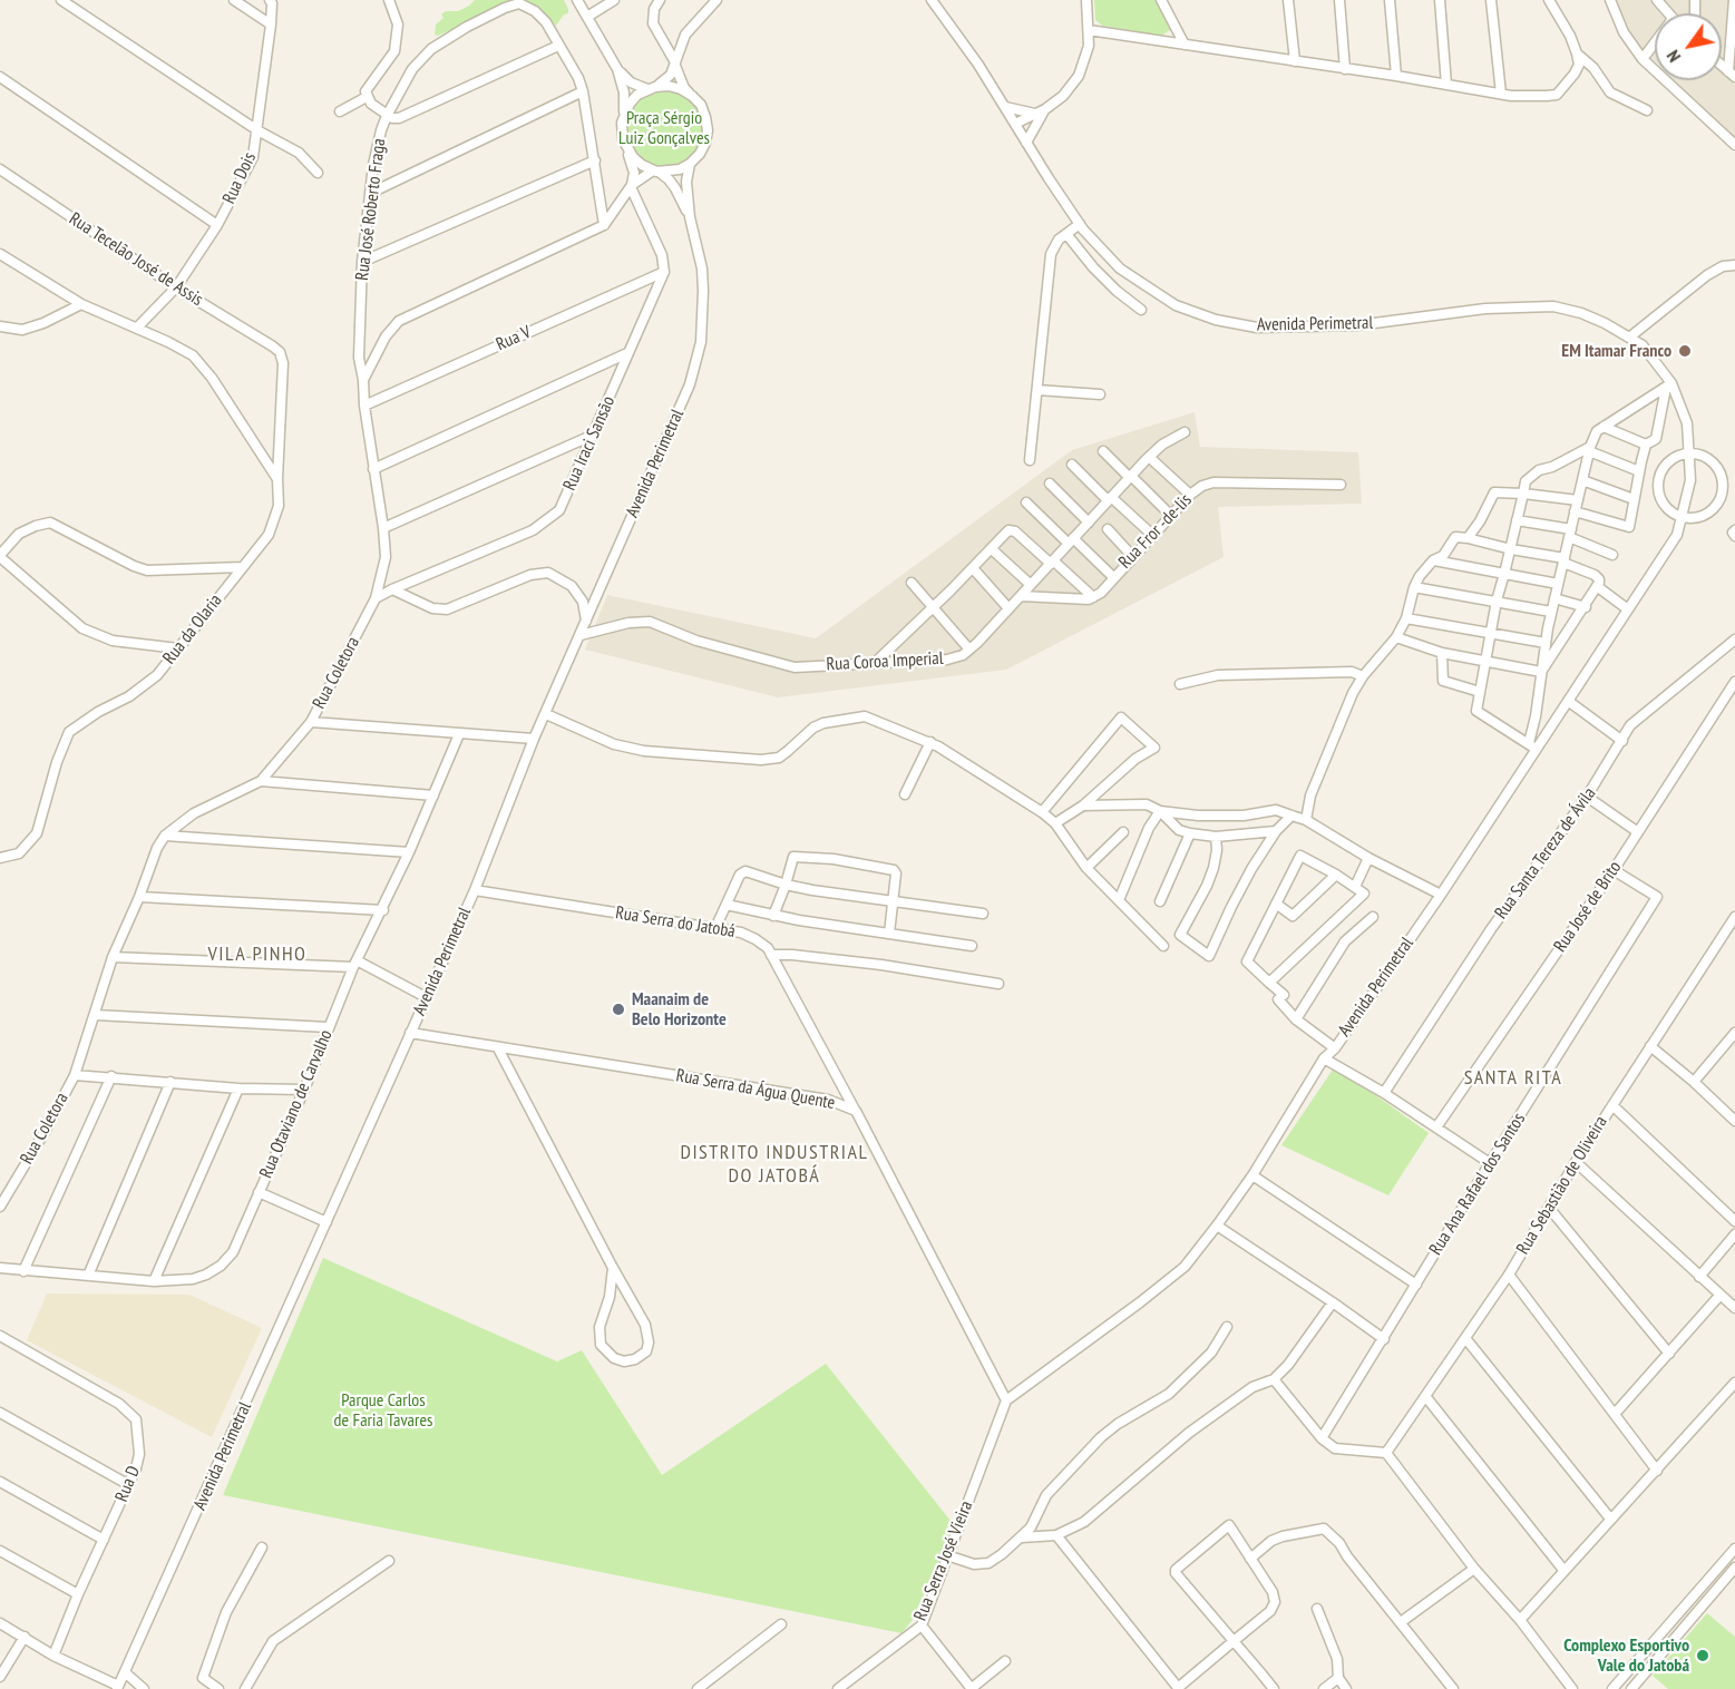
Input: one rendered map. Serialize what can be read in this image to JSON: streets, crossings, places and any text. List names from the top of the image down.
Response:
{
  "streets": {
    "street": [
      "Rua Dois",
      "Rua José Roberto Fraga",
      "Rua Tecelão José de Assis",
      "Avenida Perimetral",
      "Rua V",
      "Rua Iraci Sansão",
      "Rua Fror -de-lis",
      "Rua da Olaria",
      "Rua Coroa Imperial",
      "Rua Coletora",
      "Rua Santa Tereza de Ávila",
      "Rua José de Brito",
      "Rua Serra do Jatobá",
      "Rua Serra da Água Quente",
      "Rua Otaviano de Carvalho",
      "Rua Ana Rafael dos Santos",
      "Rua Sebastião de Oliveira",
      "Rua D",
      "Rua Serra José Vieira"
    ]
  },
  "crossings": [
    ["Rua Dois", "Rua Tecelão José de Assis"],
    ["Rua José Roberto Fraga", "Rua Coletora"],
    ["Rua Tecelão José de Assis", "Rua da Olaria"],
    ["Avenida Perimetral", "Rua Coroa Imperial"],
    ["Avenida Perimetral", "Rua Coletora"],
    ["Avenida Perimetral", "Rua Serra do Jatobá"],
    ["Avenida Perimetral", "Rua Serra da Água Quente"],
    ["Avenida Perimetral", "Rua Serra José Vieira"],
    ["Rua V", "Rua Iraci Sansão"],
    ["Rua V", "Rua Coletora"],
    ["Rua Iraci Sansão", "Rua Coletora"],
    ["Rua José de Brito", "Rua Ana Rafael dos Santos"],
    ["Rua Serra do Jatobá", "Rua Serra da Água Quente"],
    ["Rua Serra da Água Quente", "Rua Serra José Vieira"]
  ],
  "districts": ["VILA PINHO", "SANTA RITA", "DISTRITO INDUSTRIAL DO JATOBÁ"],
  "parks": ["Praça Sérgio Luiz Gonçalves", "Parque Carlos de Faria Tavares"],
  "places": ["EM Itamar Franco", "Maanaim de Belo Horizonte", "Complexo Esportivo Vale do Jatobá"],
  "north": "bottom left"
}
